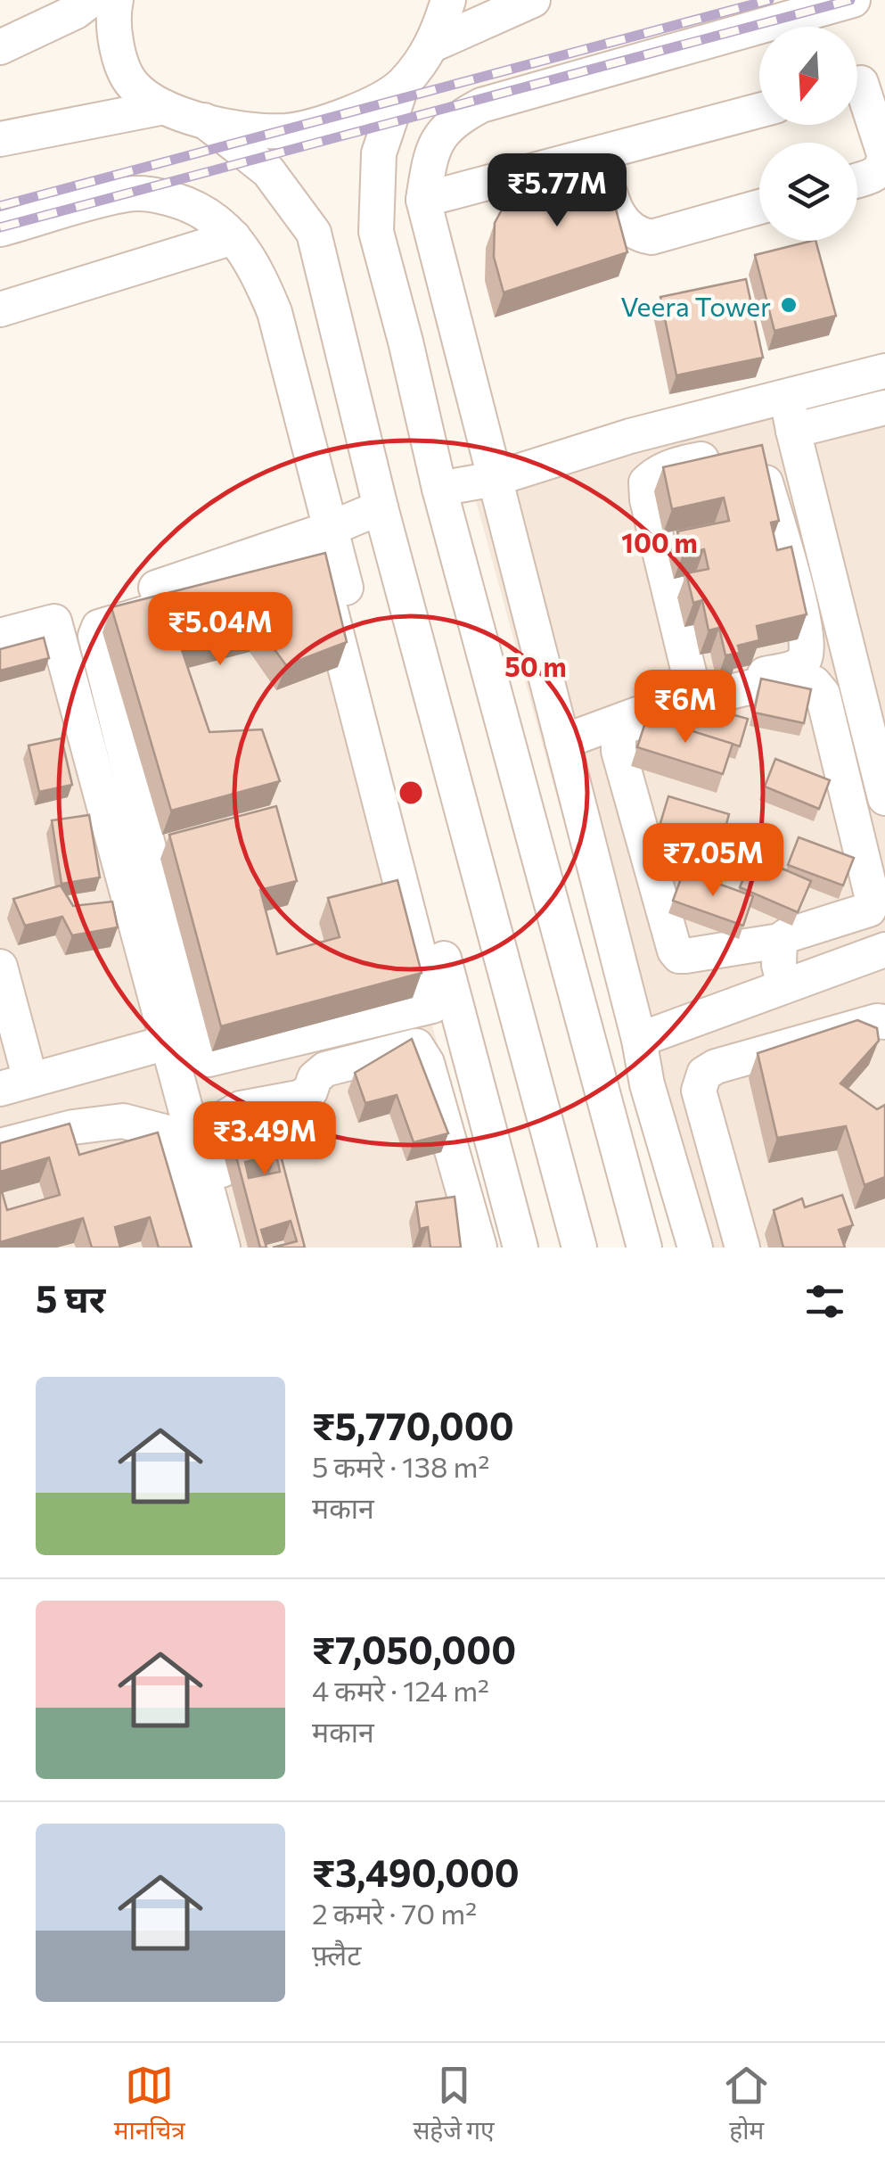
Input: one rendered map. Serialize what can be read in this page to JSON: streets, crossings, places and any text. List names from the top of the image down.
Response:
{
  "places": ["Veera Tower"],
  "north": "bottom",
  "page": {
    "price": [
      "₹5.77M",
      "₹5.04M",
      "₹6M",
      "₹7.05M",
      "₹3.49M"
    ],
    "heading": "5 घर",
    "list": [
      {
        "name": "₹5,770,000",
        "note": "5 कमरे · 138 m² · मकान"
      },
      {
        "name": "₹7,050,000",
        "note": "4 कमरे · 124 m² · मकान"
      },
      {
        "name": "₹3,490,000",
        "note": "2 कमरे · 70 m² · फ़्लैट"
      }
    ],
    "tabs": ["मानचित्र", "सहेजे गए", "होम"]
  },
  "rings": ["100 m", "50 m"]
}
